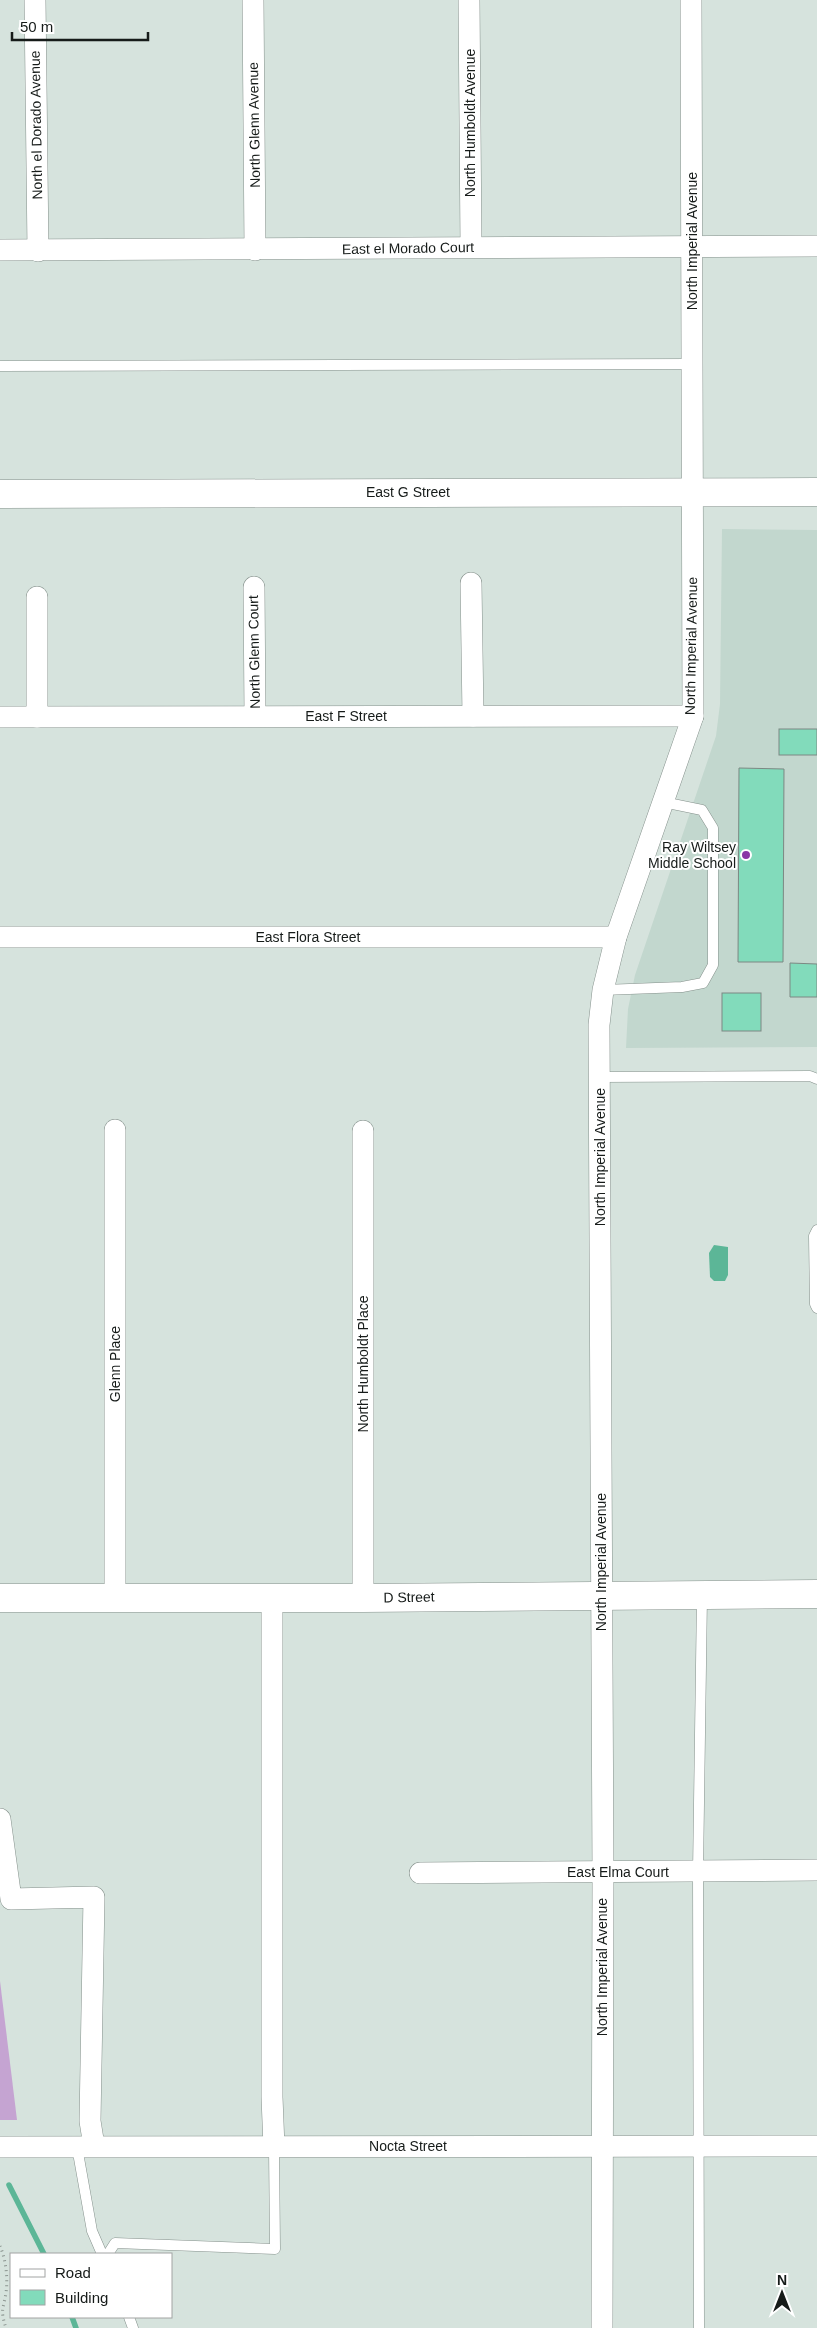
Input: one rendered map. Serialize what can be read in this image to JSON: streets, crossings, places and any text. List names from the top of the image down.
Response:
{
  "streets": {
    "street": [
      "North Humboldt Avenue",
      "North el Dorado Avenue",
      "North Glenn Avenue",
      "North Imperial Avenue",
      "East el Morado Court",
      "East G Street",
      "North Glenn Court",
      "East F Street",
      "East Flora Street",
      "Glenn Place",
      "North Humboldt Place",
      "D Street",
      "East Elma Court",
      "Nocta Street"
    ]
  },
  "crossings": [
    ["North Humboldt Avenue", "East el Morado Court"],
    ["North el Dorado Avenue", "East el Morado Court"],
    ["North Glenn Avenue", "East el Morado Court"],
    ["North Imperial Avenue", "East el Morado Court"],
    ["North Imperial Avenue", "East G Street"],
    ["North Imperial Avenue", "East F Street"],
    ["North Imperial Avenue", "East Flora Street"],
    ["North Imperial Avenue", "D Street"],
    ["North Imperial Avenue", "East Elma Court"],
    ["North Imperial Avenue", "Nocta Street"],
    ["North Glenn Court", "East F Street"],
    ["Glenn Place", "D Street"],
    ["North Humboldt Place", "D Street"]
  ],
  "places": ["Ray Wiltsey Middle School"],
  "legend": ["Road", "Building"],
  "scale_bar": "50 m",
  "north": "top"
}
